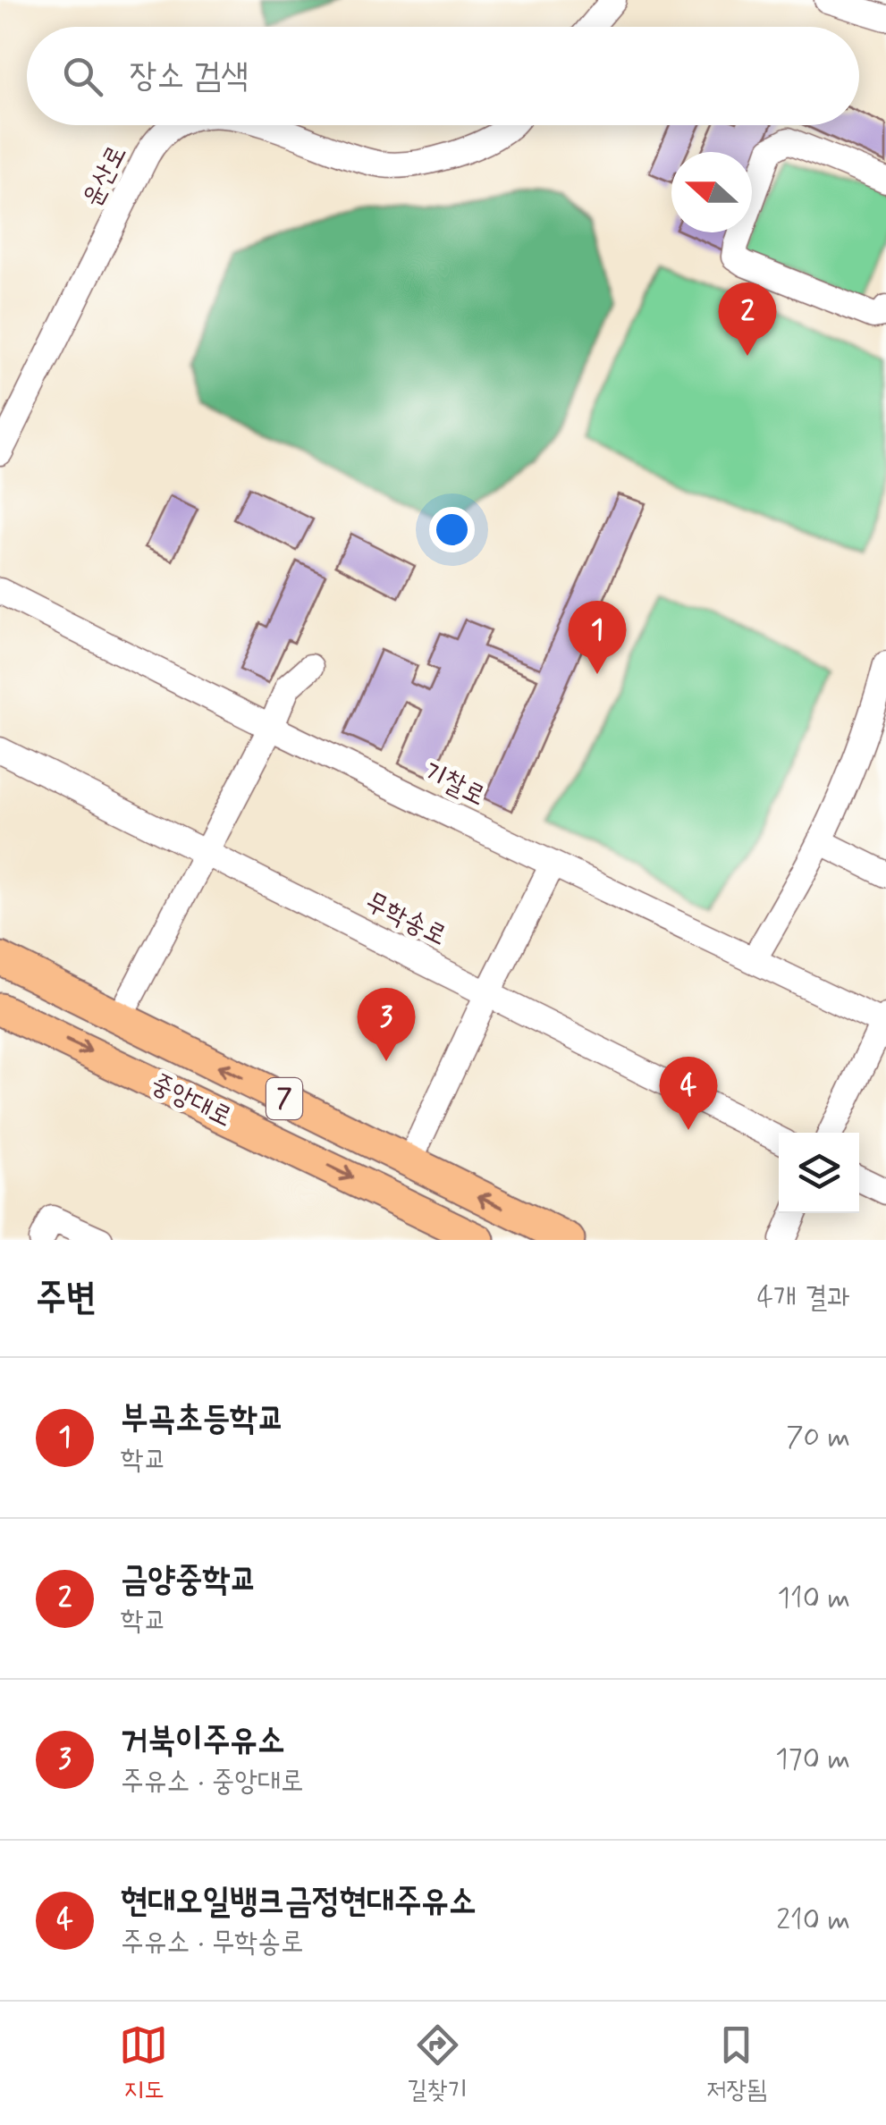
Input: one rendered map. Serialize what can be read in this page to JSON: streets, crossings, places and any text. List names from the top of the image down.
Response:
{
  "streets": {
    "main road": ["7", "중앙대로"],
    "street": ["윤산로", "기찰로", "무학송로"]
  },
  "north": "left",
  "page": {
    "search": "장소 검색",
    "pins": [
      "2",
      "1",
      "3",
      "4"
    ],
    "heading": ["주변", "4개 결과"],
    "list": [
      {
        "mark": "1",
        "name": "부곡초등학교",
        "note": "학교",
        "value": "70 m"
      },
      {
        "mark": "2",
        "name": "금양중학교",
        "note": "학교",
        "value": "110 m"
      },
      {
        "mark": "3",
        "name": "거북이주유소",
        "note": "주유소 · 중앙대로",
        "value": "170 m"
      },
      {
        "mark": "4",
        "name": "현대오일뱅크금정현대주유소",
        "note": "주유소 · 무학송로",
        "value": "210 m"
      }
    ],
    "nav": ["지도", "길찾기", "저장됨"]
  }
}
